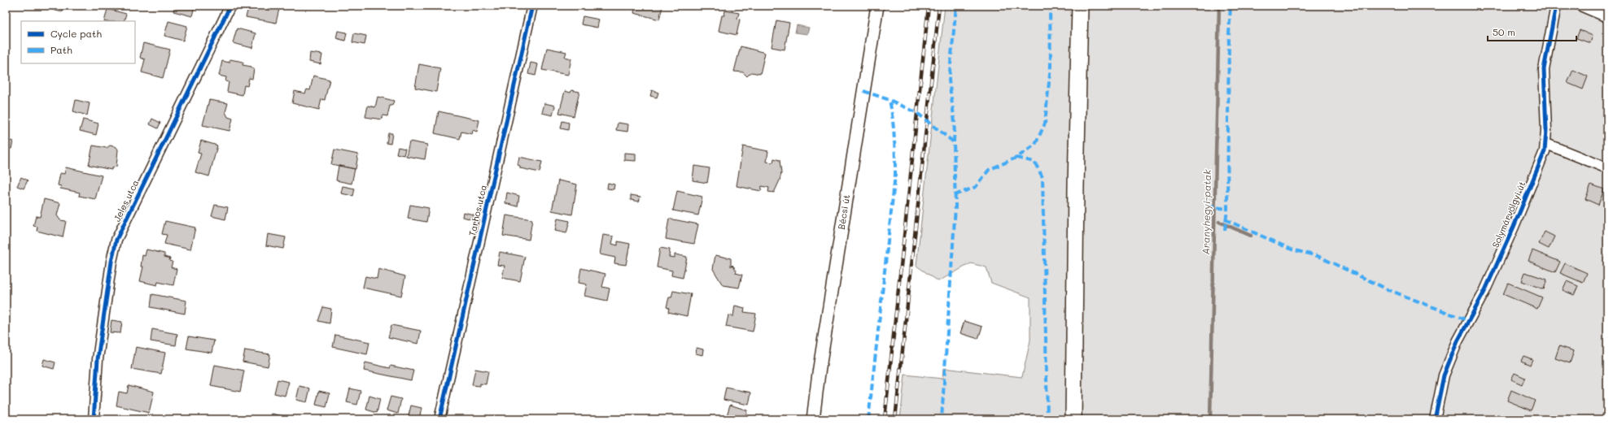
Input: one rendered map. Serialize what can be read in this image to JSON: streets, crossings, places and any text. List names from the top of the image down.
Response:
{
  "streets": {
    "street": [
      "Jeles utca",
      "Tarhos utca",
      "Bécsi út",
      "Solymárvölgyi út"
    ]
  },
  "water": ["Aranyhegyi-patak"],
  "legend": ["Cycle path", "Path"],
  "scale_bar": "50 m"
}
